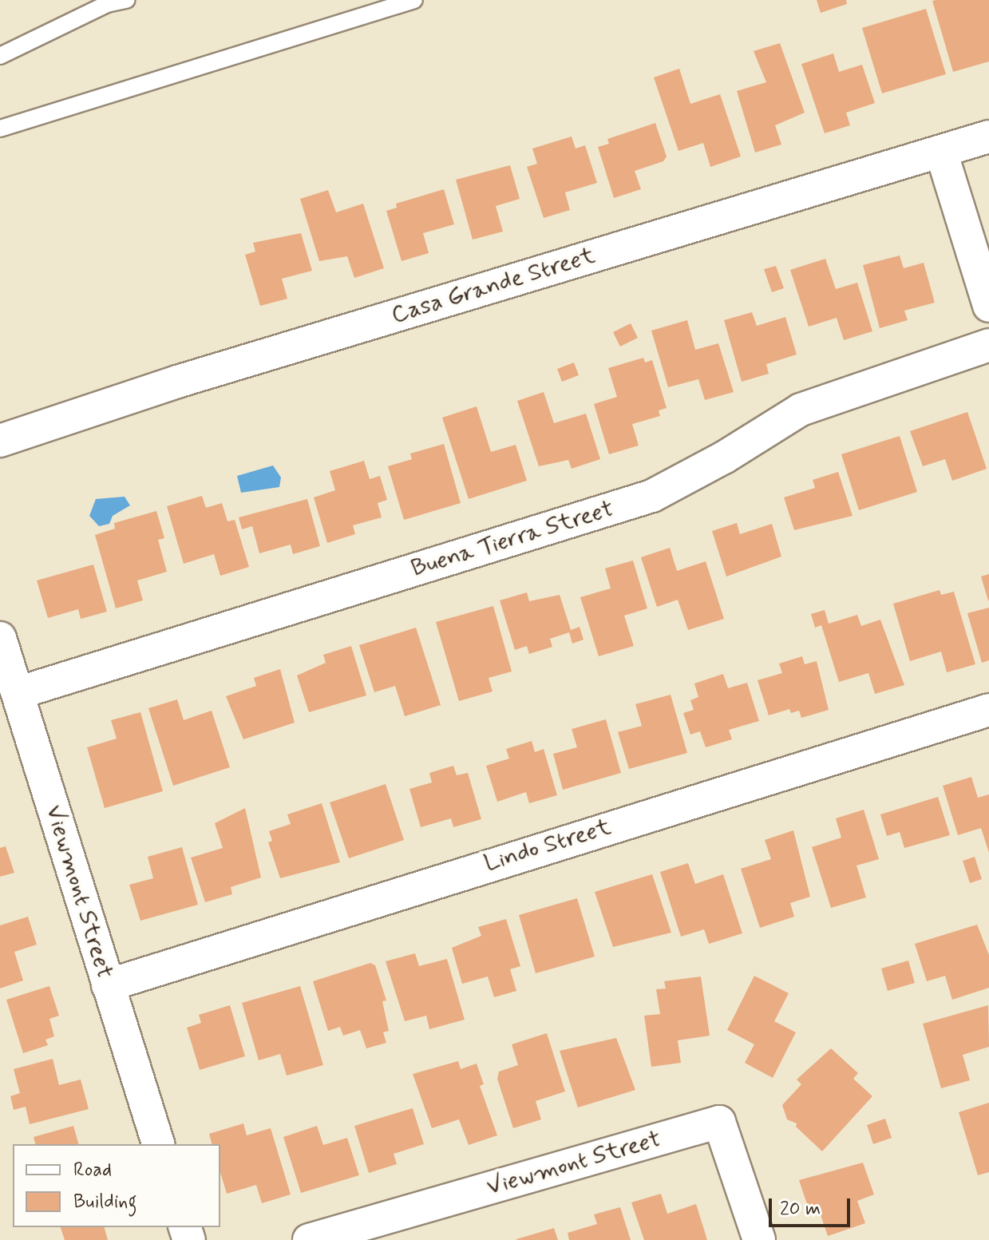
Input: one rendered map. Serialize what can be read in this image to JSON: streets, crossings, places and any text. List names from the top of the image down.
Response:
{
  "streets": {
    "street": [
      "Casa Grande Street",
      "Buena Tierra Street",
      "Lindo Street",
      "Viewmont Street"
    ]
  },
  "crossings": [
    ["Buena Tierra Street", "Viewmont Street"],
    ["Lindo Street", "Viewmont Street"]
  ],
  "legend": ["Road", "Building"],
  "scale_bar": "20 m"
}
